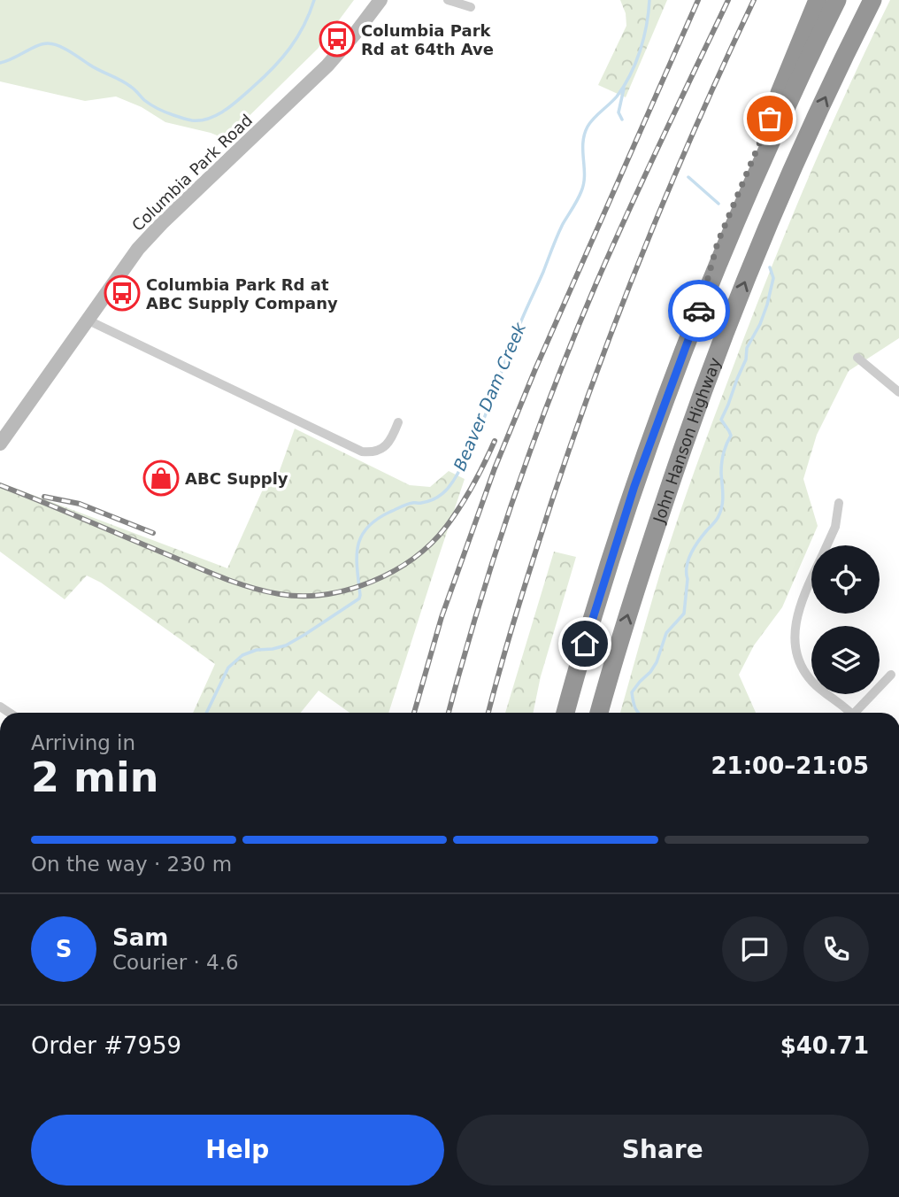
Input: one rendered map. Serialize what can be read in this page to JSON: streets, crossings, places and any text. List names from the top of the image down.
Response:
{
  "streets": {
    "highway": ["John Hanson Highway"],
    "street": ["Columbia Park Road"]
  },
  "water": ["Beaver Dam Creek"],
  "places": {
    "bus stop": ["Columbia Park Rd at 64th Ave", "Columbia Park Rd at ABC Supply Company"],
    "shop": ["ABC Supply"]
  },
  "page": {
    "heading": ["2 min", "Arriving in", "21:00–21:05"],
    "panel": [
      "Sam",
      "Courier · 4.6",
      "Order #7959",
      "$40.71"
    ],
    "bar": "On the way · 230 m",
    "round": "S",
    "buttons": ["Help", "Share"]
  }
}
